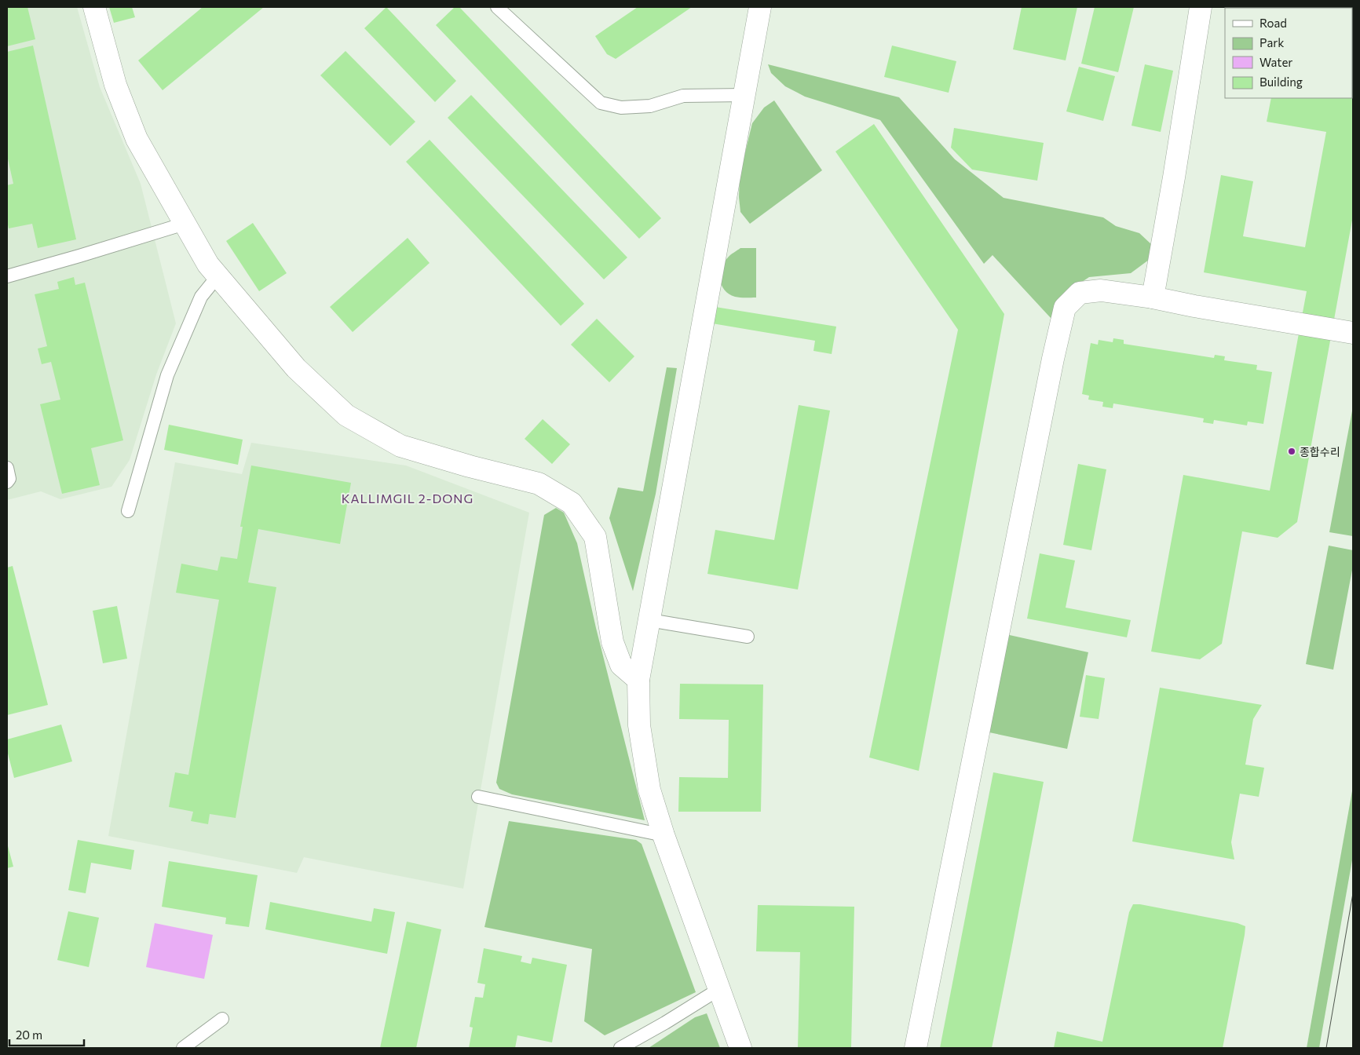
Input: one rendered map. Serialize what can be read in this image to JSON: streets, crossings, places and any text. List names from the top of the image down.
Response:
{
  "districts": ["KALLIMGIL 2-DONG"],
  "places": ["종합수리"],
  "legend": [
    "Road",
    "Park",
    "Water",
    "Building"
  ],
  "scale_bar": "20 m"
}
